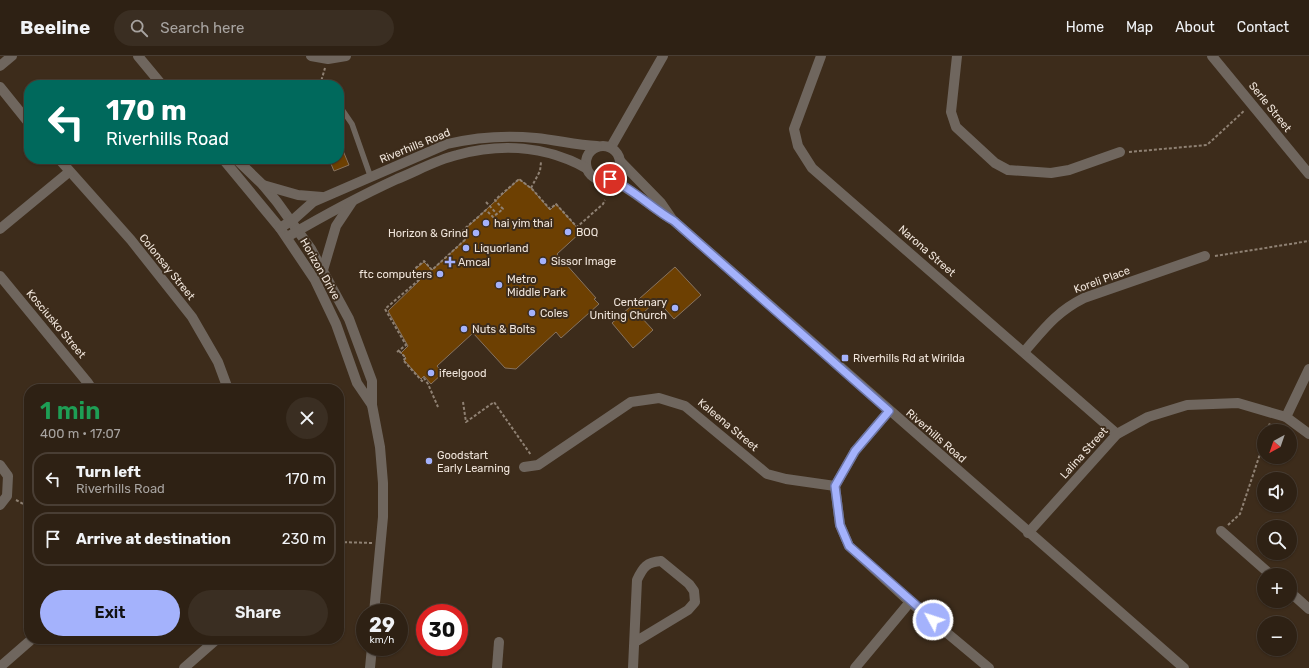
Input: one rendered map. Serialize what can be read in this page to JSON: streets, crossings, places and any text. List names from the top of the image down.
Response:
{
  "streets": {
    "street": [
      "Serle Street",
      "Riverhills Road",
      "Narona Street",
      "Colonsay Street",
      "Horizon Drive",
      "Koreli Place",
      "Kosciusko Street",
      "Kaleena Street",
      "Lalina Street"
    ]
  },
  "crossings": [
    ["Riverhills Road", "Horizon Drive"],
    ["Riverhills Road", "Lalina Street"],
    ["Narona Street", "Koreli Place"],
    ["Narona Street", "Lalina Street"]
  ],
  "places": {
    "other": [
      "hai yim thai",
      "BOQ",
      "Horizon & Grind",
      "Liquorland",
      "Sissor Image",
      "ftc computers",
      "Metro Middle Park",
      "Centenary Uniting Church",
      "Coles",
      "Nuts & Bolts",
      "ifeelgood",
      "Goodstart Early Learning"
    ],
    "health": ["Amcal"],
    "transit": ["Riverhills Rd at Wirilda"]
  },
  "north": "bottom left",
  "page": {
    "header": "Beeline",
    "search": "Search here",
    "nav": [
      "Home",
      "Map",
      "About",
      "Contact"
    ],
    "turn": ["170 m", "Riverhills Road"],
    "heading": ["1 min", "400 m · 17:07"],
    "map_buttons": ["+", "−"],
    "list": [
      {
        "name": "Turn left",
        "note": "Riverhills Road",
        "value": "170 m"
      },
      {
        "name": "Arrive at destination",
        "value": "230 m"
      }
    ],
    "buttons": ["Exit", "Share"],
    "speed": "29 km/h",
    "limit": "30"
  }
}
